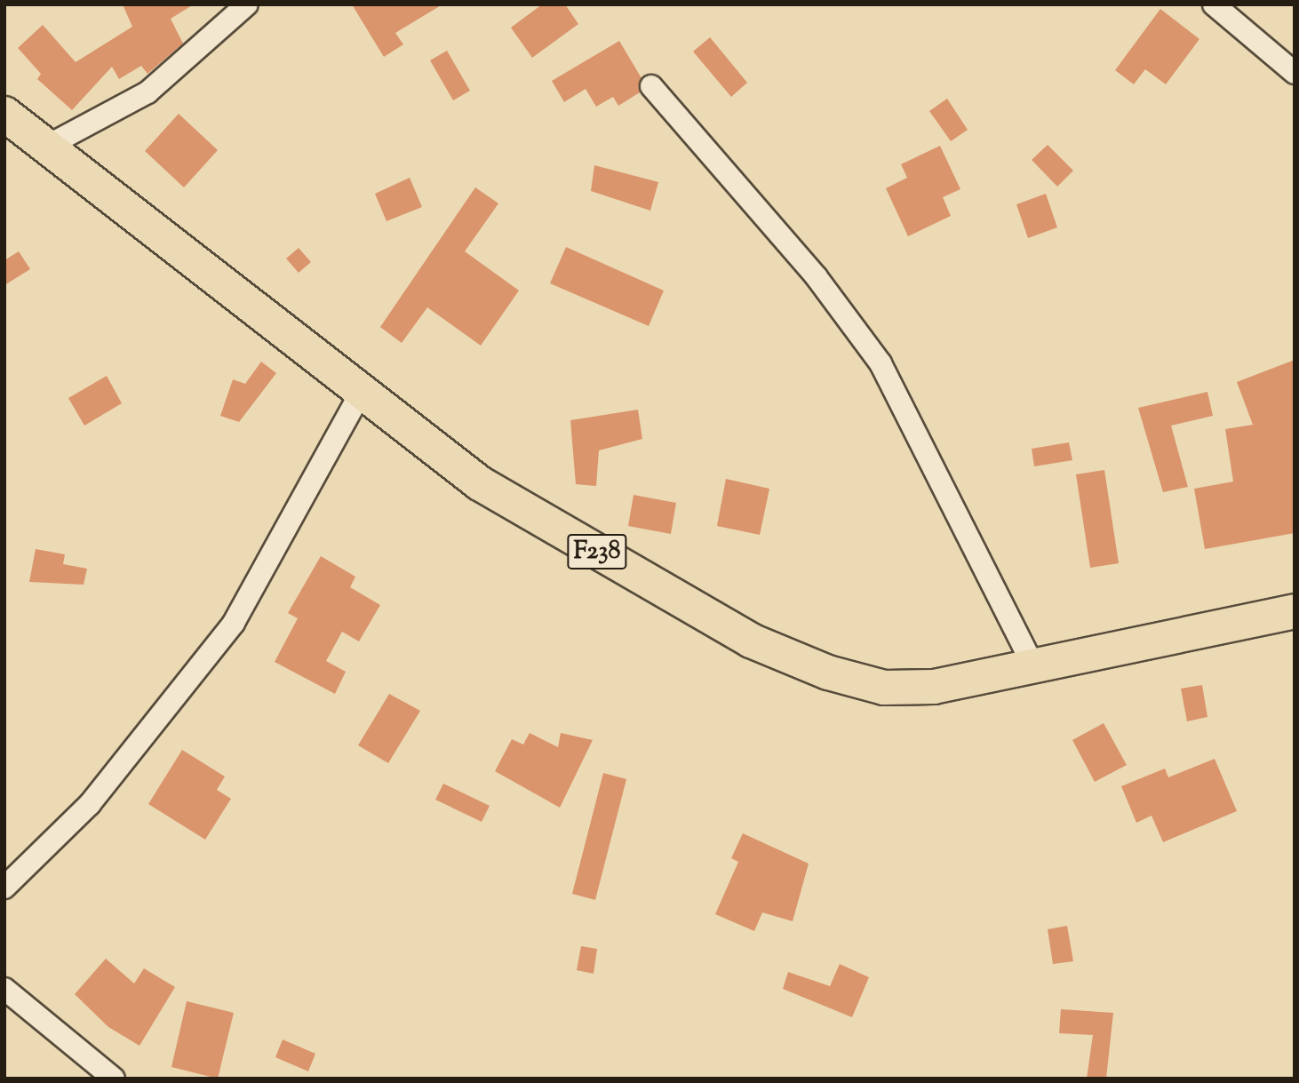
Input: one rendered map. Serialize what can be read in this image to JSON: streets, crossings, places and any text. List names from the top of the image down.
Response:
{
  "streets": {
    "main road": ["F238"]
  }
}
